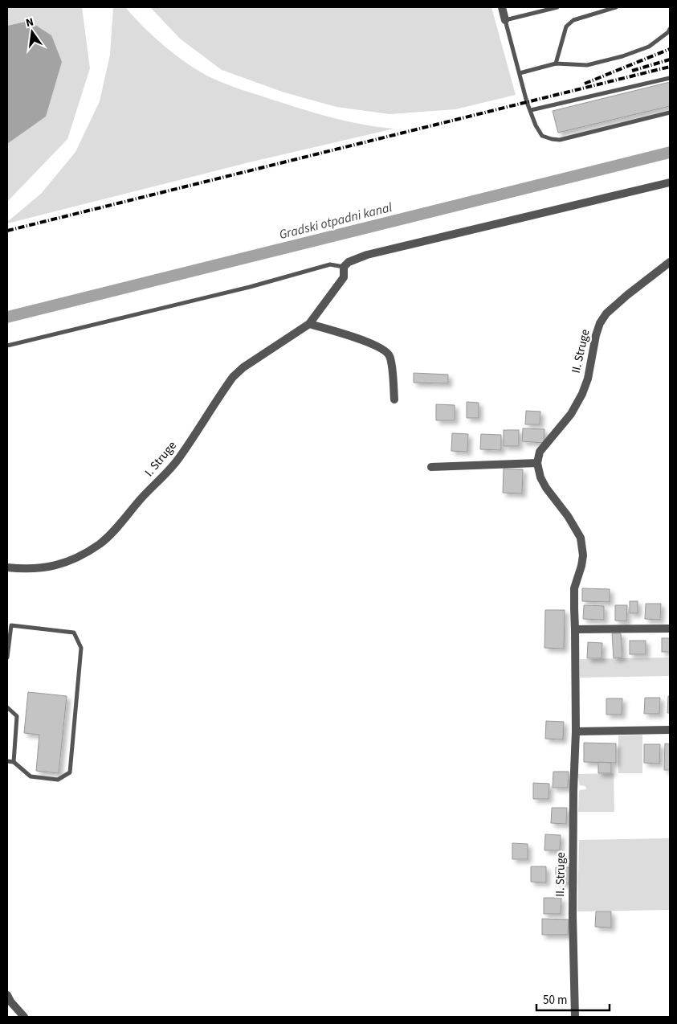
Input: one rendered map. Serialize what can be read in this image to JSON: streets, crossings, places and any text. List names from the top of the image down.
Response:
{
  "streets": {
    "street": ["II. Struge", "I. Struge"]
  },
  "water": ["Gradski otpadni kanal"],
  "scale_bar": "50 m",
  "north": "top"
}
